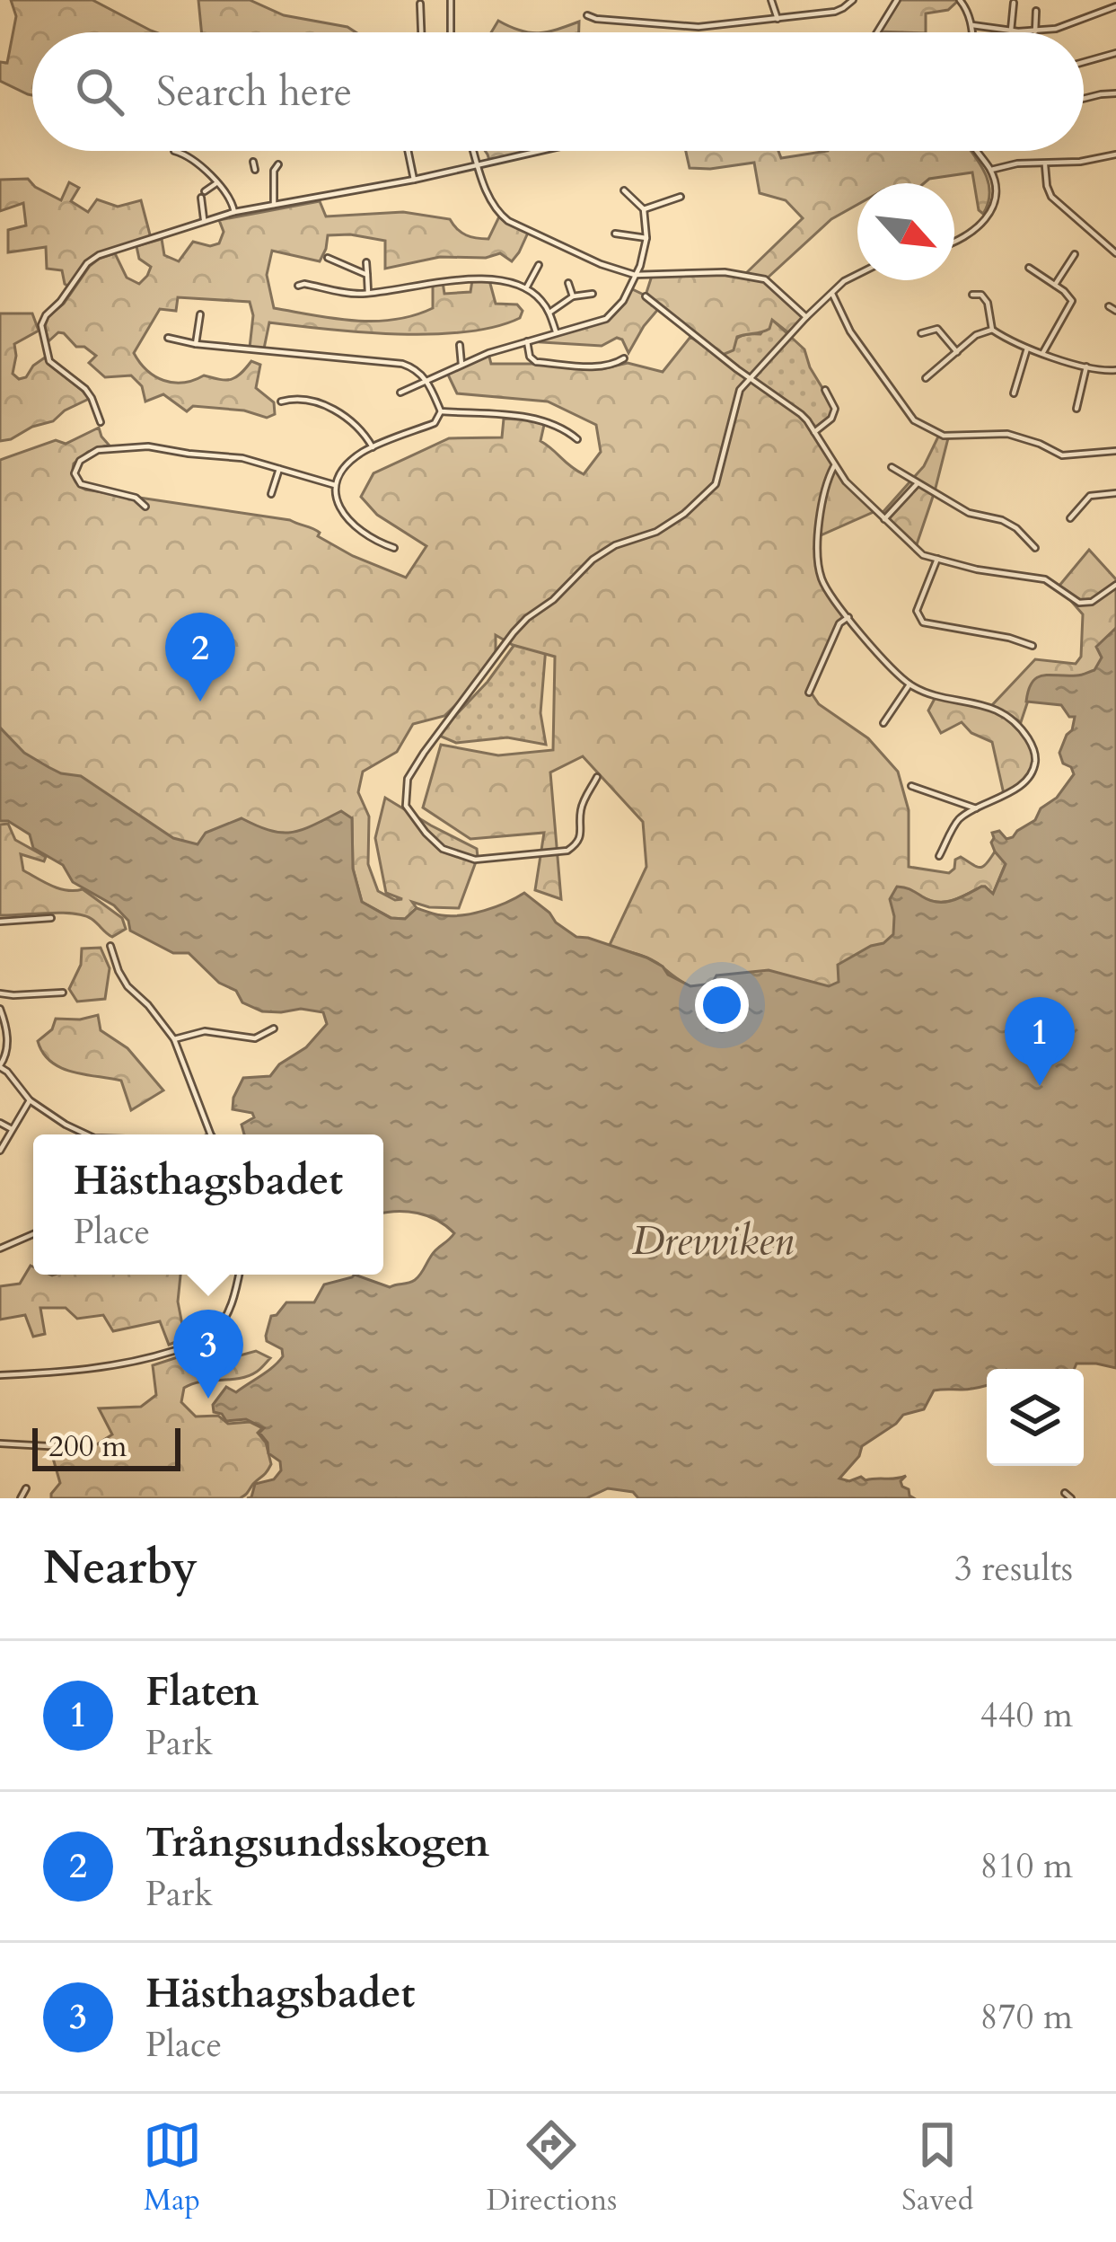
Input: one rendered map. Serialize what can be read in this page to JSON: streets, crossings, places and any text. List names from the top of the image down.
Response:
{
  "water": ["Drevviken"],
  "scale_bar": "200 m",
  "north": "bottom right",
  "page": {
    "search": "Search here",
    "pins": ["2", "1", "3"],
    "popup": ["Hästhagsbadet", "Place"],
    "scale": "200 m",
    "heading": ["Nearby", "3 results"],
    "list": [
      {
        "mark": "1",
        "name": "Flaten",
        "note": "Park",
        "value": "440 m"
      },
      {
        "mark": "2",
        "name": "Trångsundsskogen",
        "note": "Park",
        "value": "810 m"
      },
      {
        "mark": "3",
        "name": "Hästhagsbadet",
        "note": "Place",
        "value": "870 m"
      }
    ],
    "nav": ["Map", "Directions", "Saved"]
  }
}
